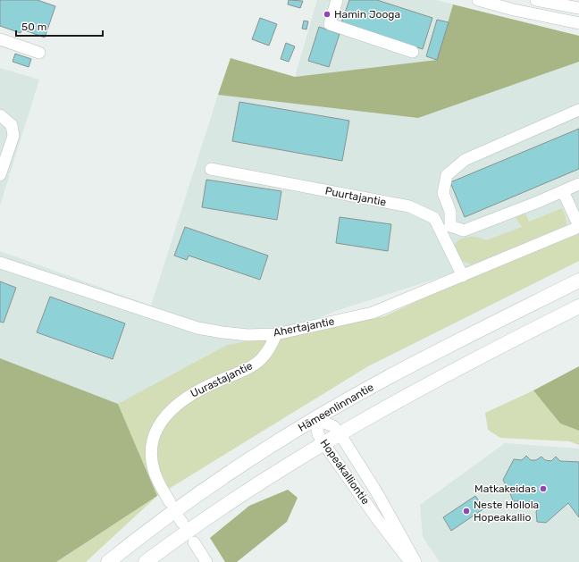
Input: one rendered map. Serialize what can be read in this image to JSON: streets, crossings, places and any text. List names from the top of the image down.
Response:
{
  "streets": {
    "main road": ["Hämeenlinnantie"],
    "street": [
      "Puurtajantie",
      "Ahertajantie",
      "Uurastajantie",
      "Hopeakalliontie"
    ]
  },
  "crossings": [
    ["Puurtajantie", "Ahertajantie"],
    ["Ahertajantie", "Uurastajantie"],
    ["Hämeenlinnantie", "Hopeakalliontie"]
  ],
  "places": ["Hamin Jooga", "Matkakeidas", "Neste Hollola Hopeakallio"],
  "scale_bar": "50 m"
}
